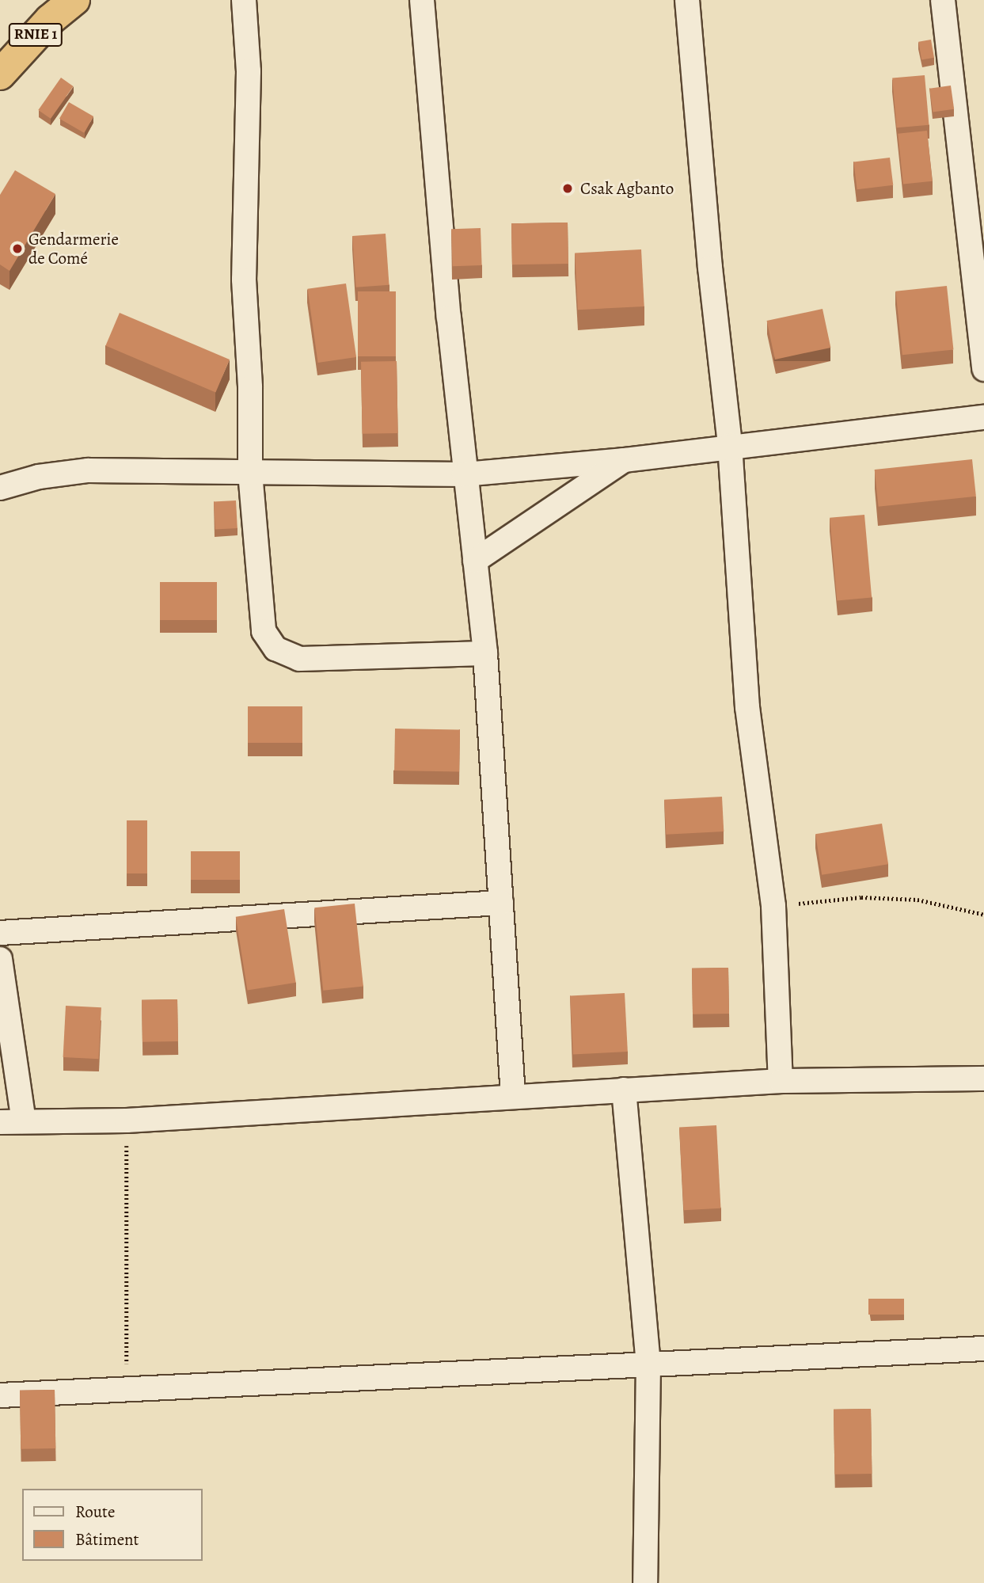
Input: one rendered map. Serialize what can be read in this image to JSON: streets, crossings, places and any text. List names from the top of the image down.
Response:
{
  "streets": {
    "highway": ["RNIE 1"]
  },
  "places": ["Csak Agbanto", "Gendarmerie de Comé"],
  "legend": ["Route", "Bâtiment"]
}
